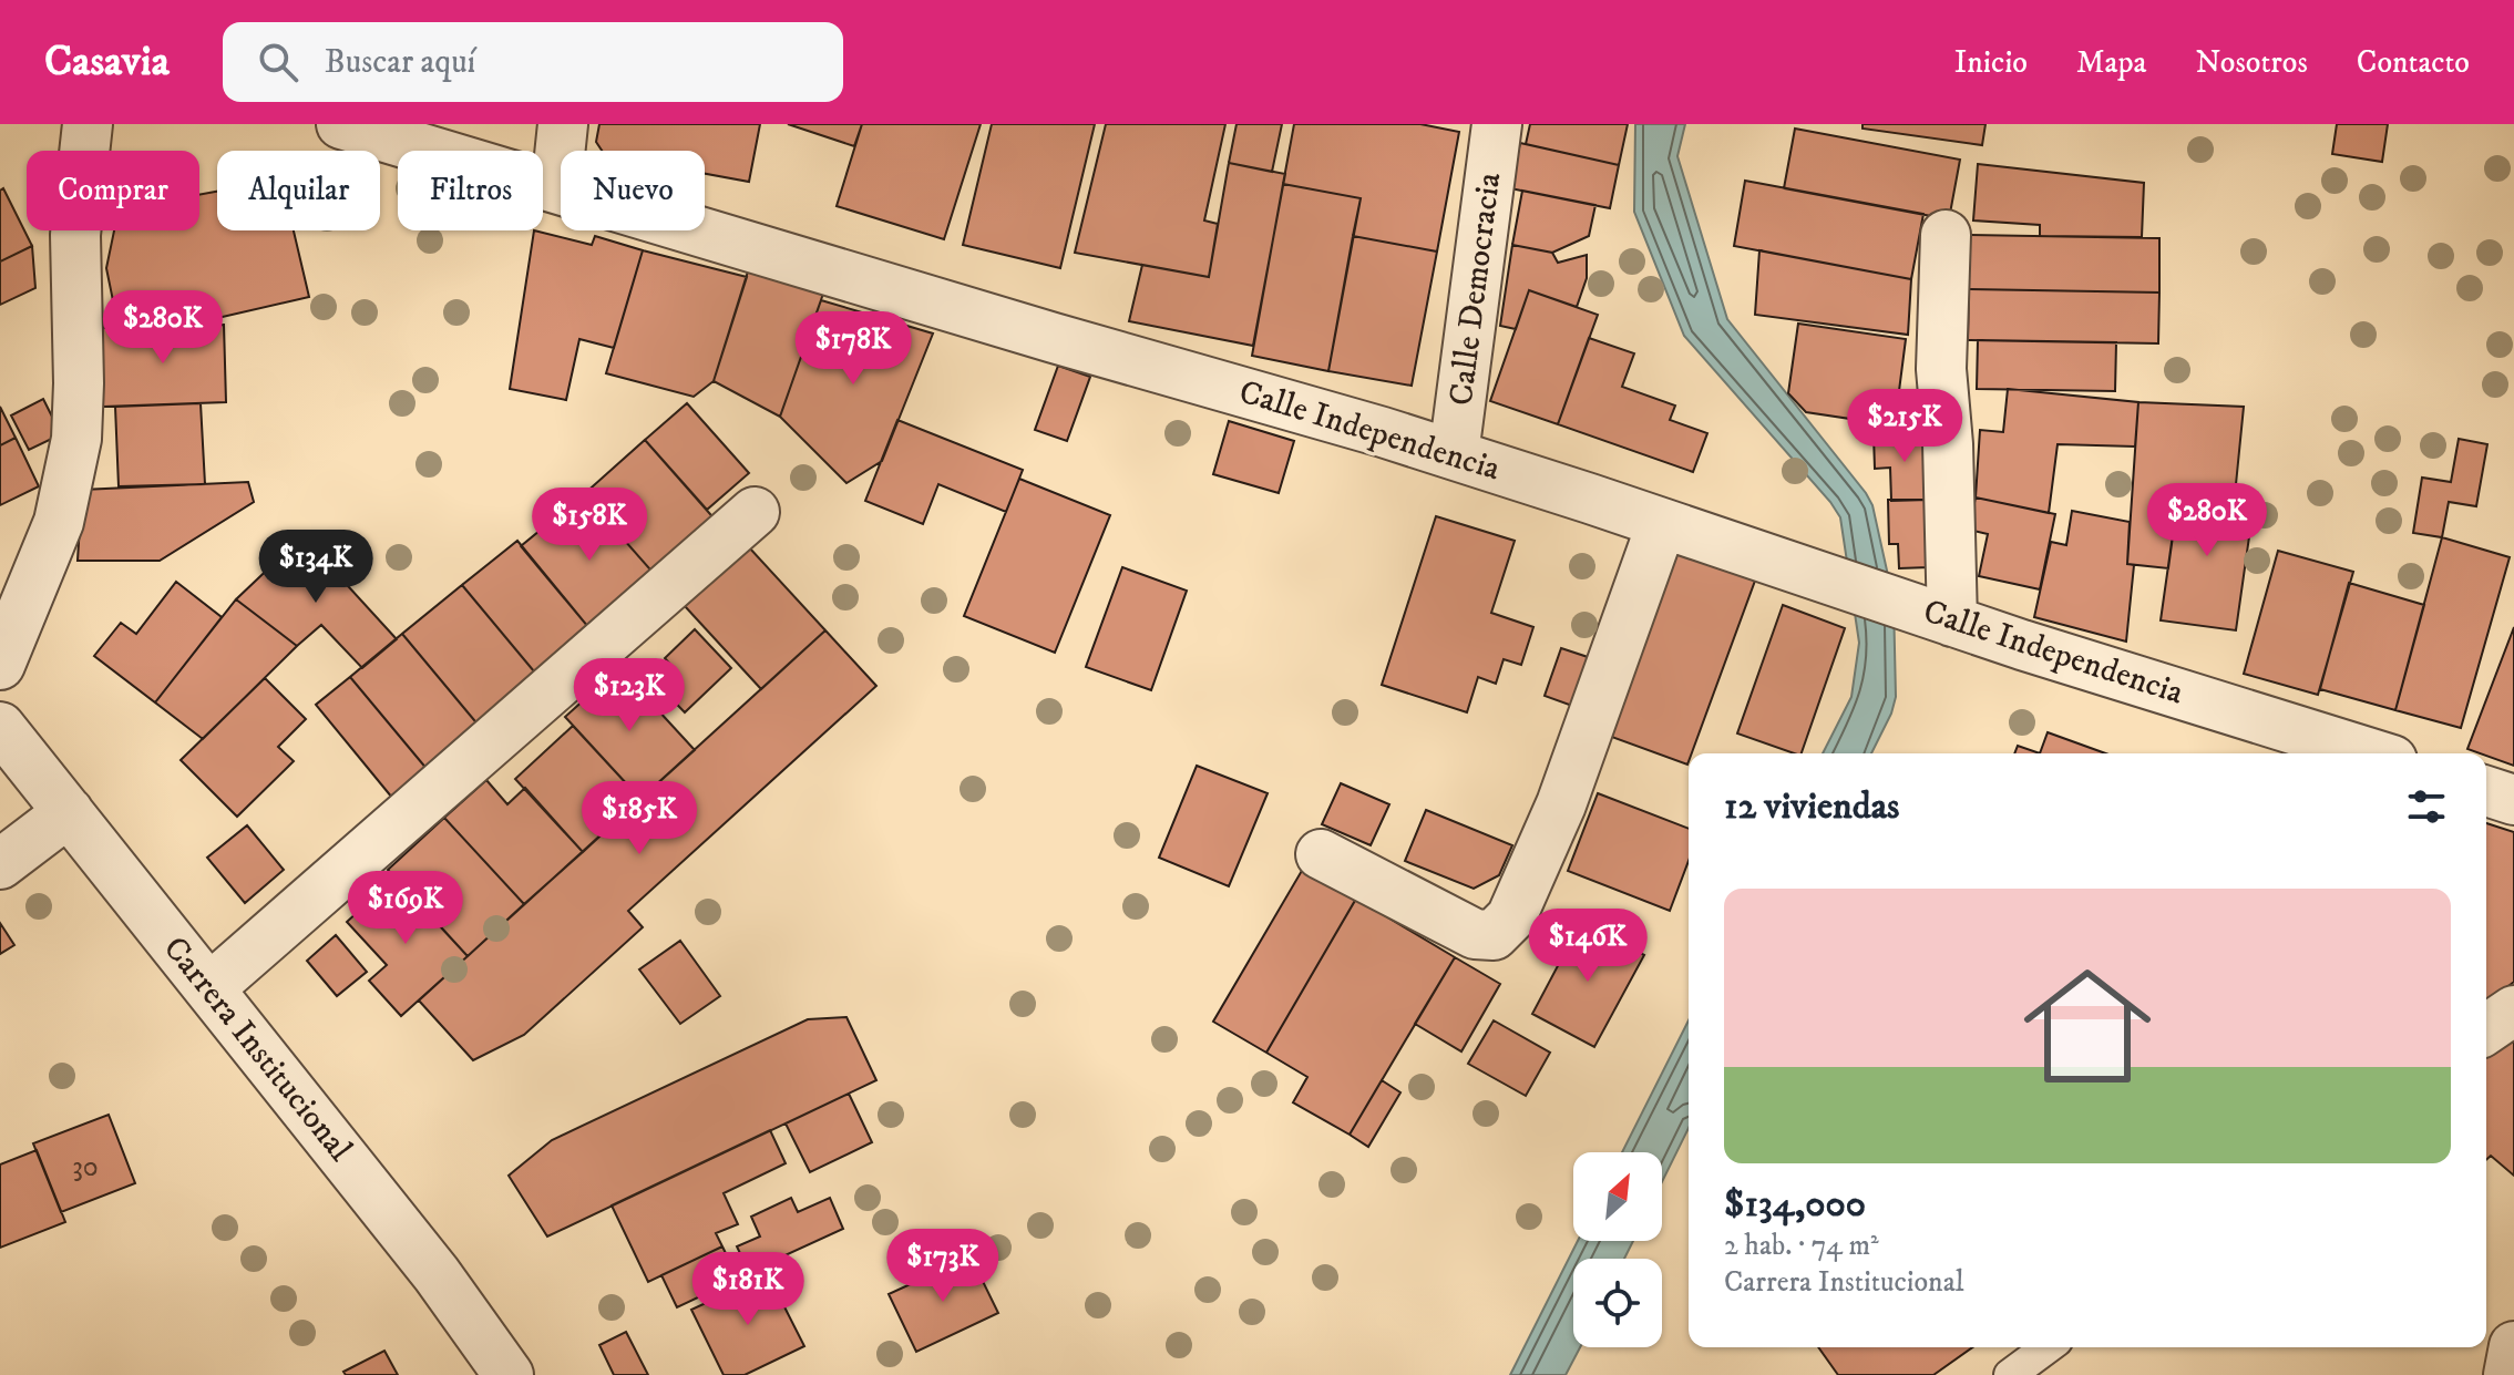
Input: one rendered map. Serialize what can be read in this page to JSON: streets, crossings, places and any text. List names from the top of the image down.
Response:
{
  "streets": {
    "street": ["Calle Democracia", "Calle Independencia", "Carrera Institucional"]
  },
  "crossings": [
    ["Calle Democracia", "Calle Independencia"]
  ],
  "house_numbers": ["30"],
  "north": "top right",
  "page": {
    "header": "Casavia",
    "search": "Buscar aquí",
    "nav": [
      "Inicio",
      "Mapa",
      "Nosotros",
      "Contacto"
    ],
    "chip": [
      "Comprar",
      "Alquilar",
      "Filtros",
      "Nuevo"
    ],
    "price": [
      "$280K",
      "$178K",
      "$215K",
      "$280K",
      "$158K",
      "$134K",
      "$123K",
      "$185K",
      "$169K",
      "$146K",
      "$173K",
      "$181K"
    ],
    "heading": "12 viviendas",
    "list": [
      {
        "name": "$134,000",
        "note": "2 hab. · 74 m² · Carrera Institucional"
      }
    ]
  }
}
